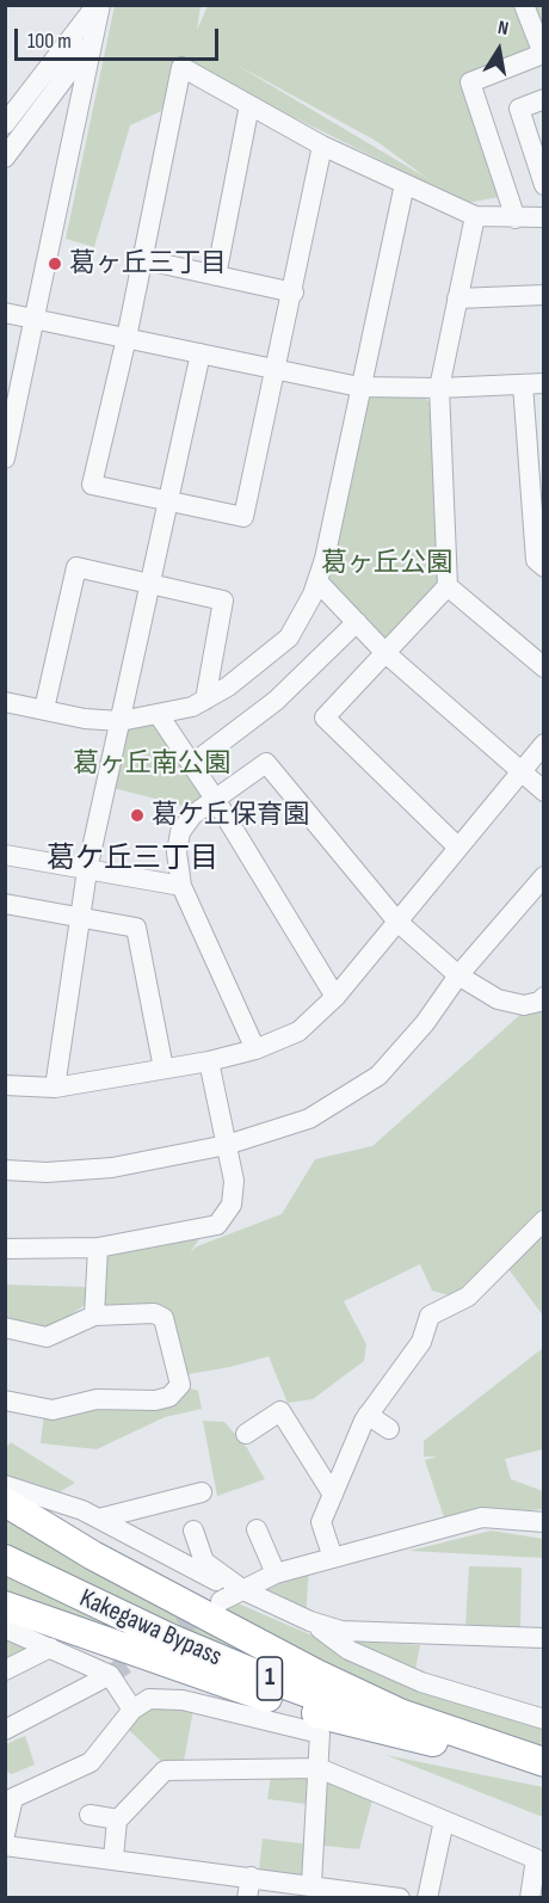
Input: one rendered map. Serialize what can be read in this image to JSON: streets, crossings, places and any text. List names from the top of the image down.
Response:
{
  "streets": {
    "highway": ["Kakegawa Bypass", "1"]
  },
  "districts": ["葛ケ丘三丁目"],
  "parks": ["葛ヶ丘公園", "葛ヶ丘南公園"],
  "places": ["葛ヶ丘三丁目", "葛ケ丘保育園"],
  "scale_bar": "100 m",
  "north": "top"
}
